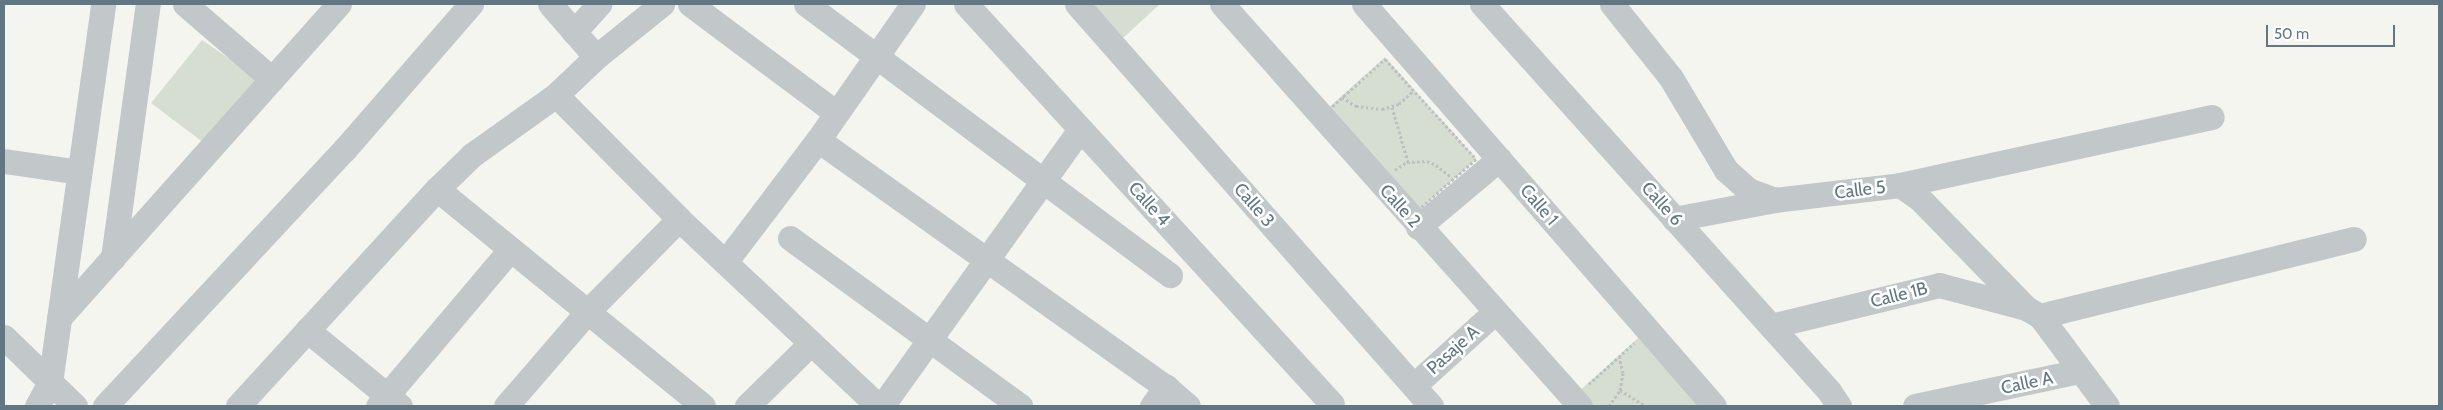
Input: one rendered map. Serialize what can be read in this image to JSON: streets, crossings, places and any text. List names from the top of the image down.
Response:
{
  "streets": {
    "street": [
      "Calle 5",
      "Calle 4",
      "Calle 6",
      "Calle 3",
      "Calle 1",
      "Calle 2",
      "Calle 1B",
      "Pasaje A",
      "Calle A"
    ]
  },
  "crossings": [
    ["Calle 5", "Calle 1B"],
    ["Calle 5", "Calle A"],
    ["Calle 6", "Calle 1B"]
  ],
  "scale_bar": "50 m"
}
